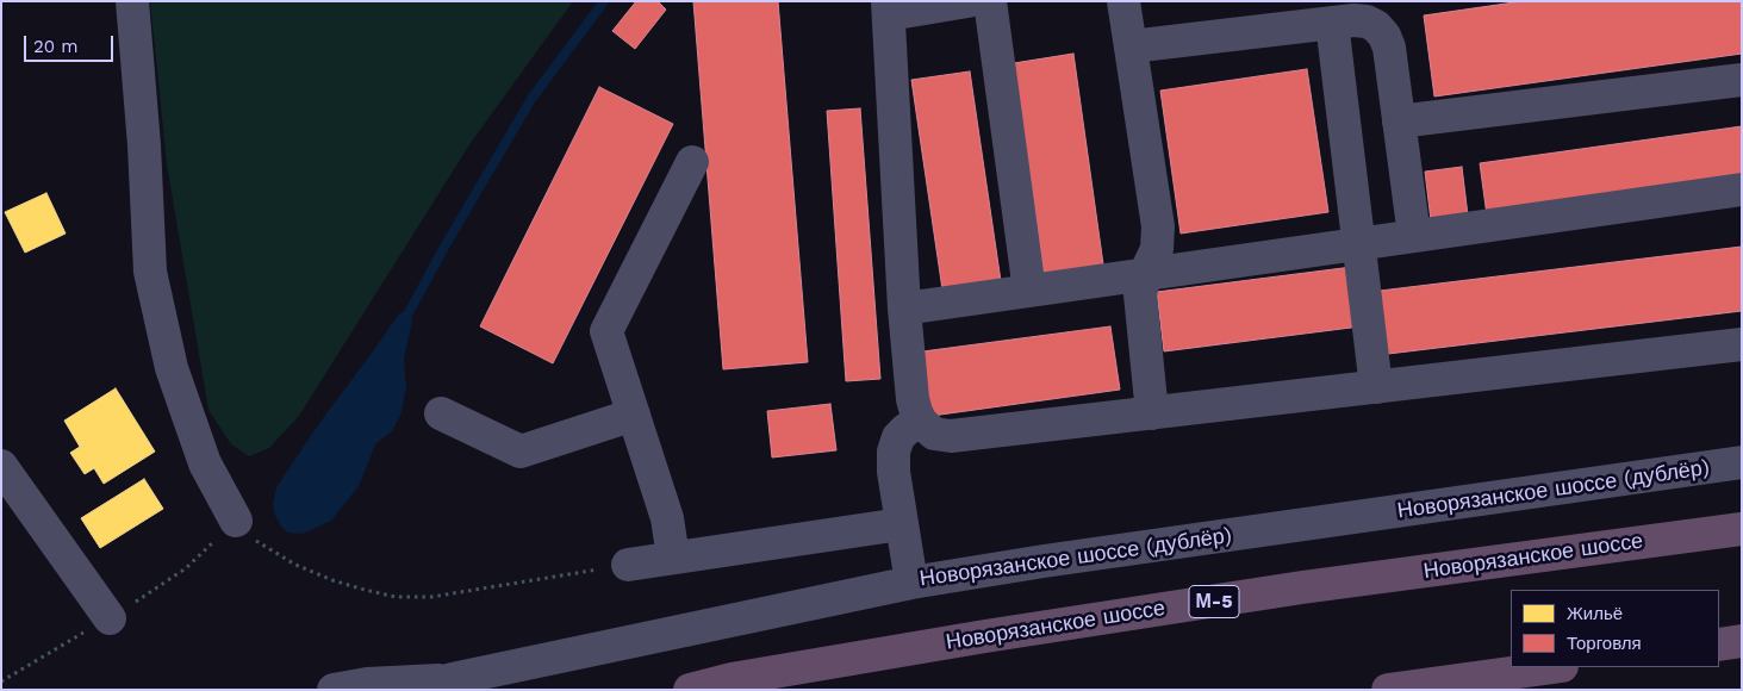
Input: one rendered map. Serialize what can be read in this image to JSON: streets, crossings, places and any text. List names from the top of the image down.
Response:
{
  "streets": {
    "highway": ["Новорязанское шоссе", "М-5"],
    "street": ["Новорязанское шоссе (дублёр)"]
  },
  "legend": ["Жильё", "Торговля"],
  "scale_bar": "20 m"
}
